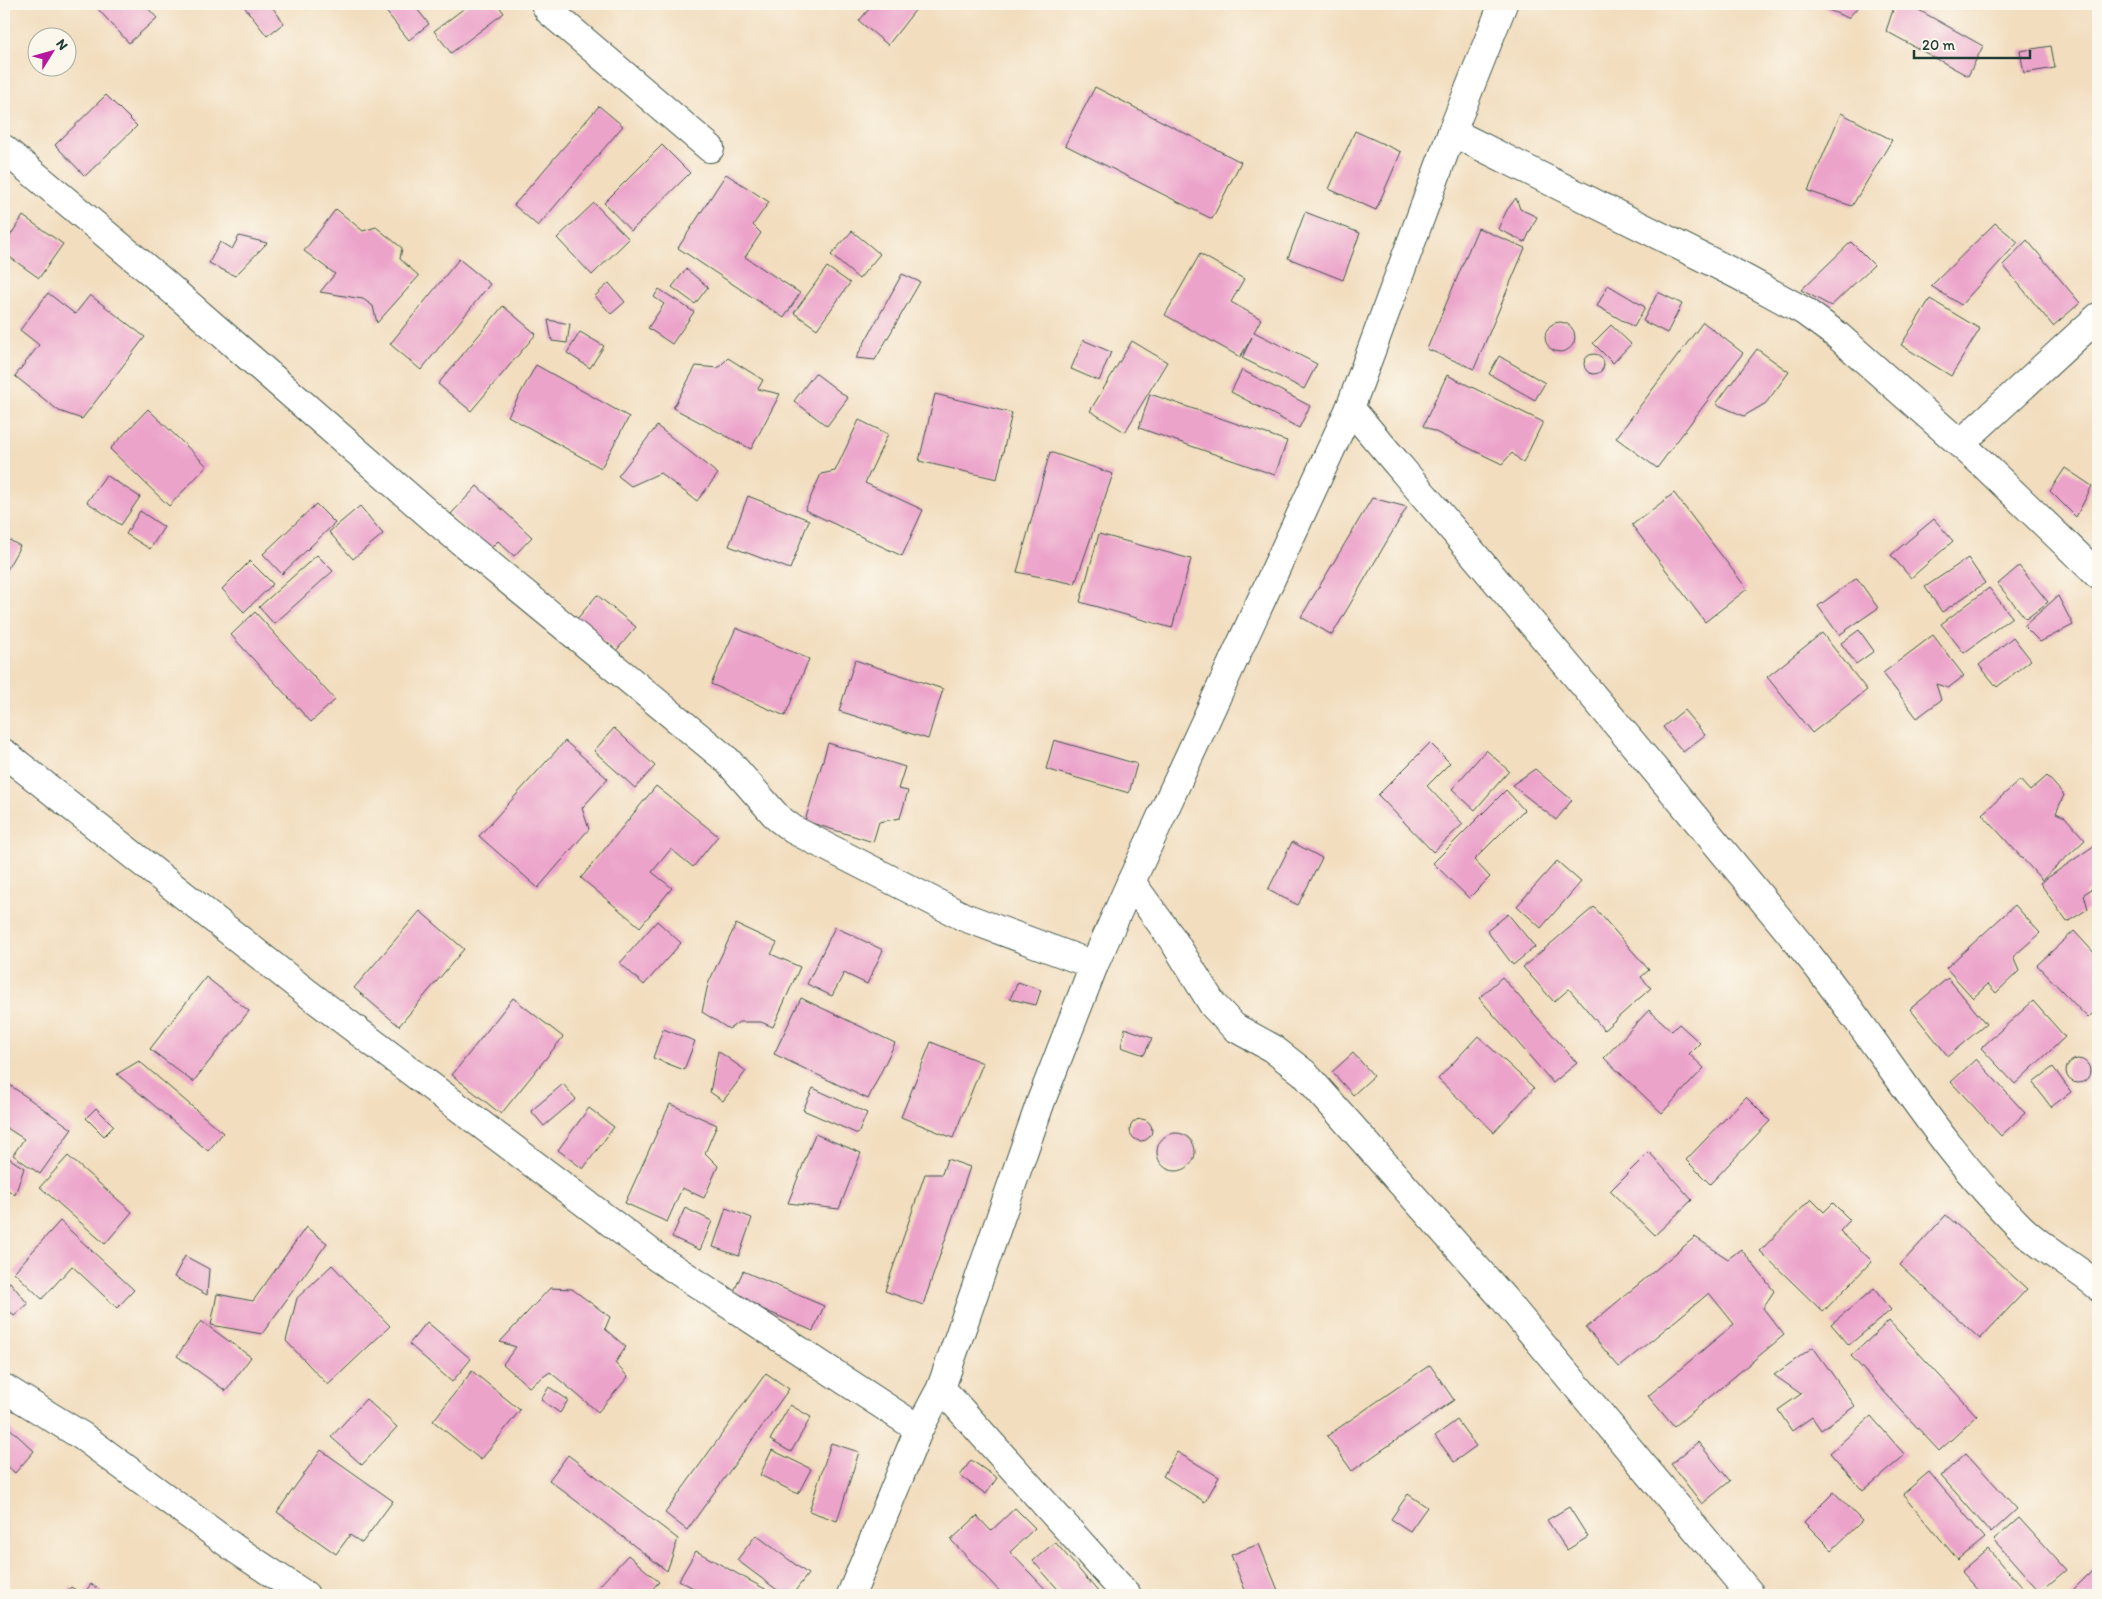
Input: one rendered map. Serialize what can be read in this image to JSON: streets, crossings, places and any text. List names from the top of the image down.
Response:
{
  "scale_bar": "20 m",
  "north": "top right"
}
